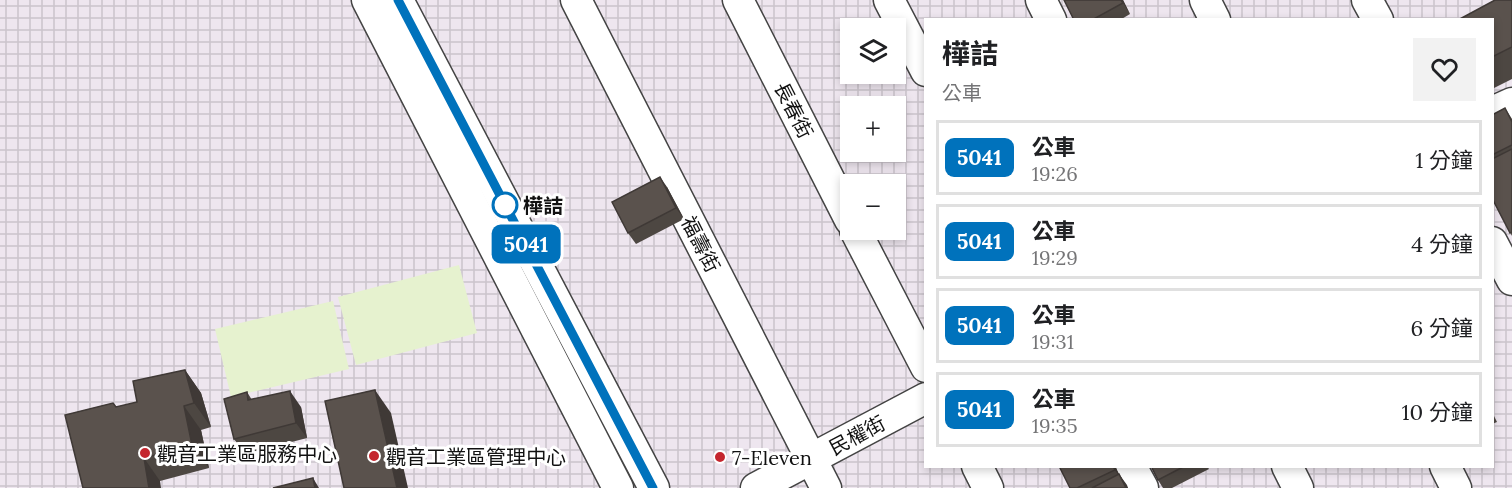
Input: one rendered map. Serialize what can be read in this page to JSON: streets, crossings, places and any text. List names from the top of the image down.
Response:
{
  "streets": {
    "street": ["長春街", "福壽街", "民權街"]
  },
  "crossings": [
    ["福壽街", "民權街"]
  ],
  "places": [
    "樺詰",
    "觀音工業區服務中心",
    "觀音工業區管理中心",
    "7-Eleven"
  ],
  "lines": ["bus line 5041"],
  "page": {
    "on_map": "5041",
    "map_buttons": ["+", "−"],
    "heading": ["樺詰", "公車"],
    "list": [
      {
        "mark": "5041",
        "name": "公車",
        "note": "19:26",
        "value": "1 分鐘"
      },
      {
        "mark": "5041",
        "name": "公車",
        "note": "19:29",
        "value": "4 分鐘"
      },
      {
        "mark": "5041",
        "name": "公車",
        "note": "19:31",
        "value": "6 分鐘"
      },
      {
        "mark": "5041",
        "name": "公車",
        "note": "19:35",
        "value": "10 分鐘"
      }
    ]
  }
}
